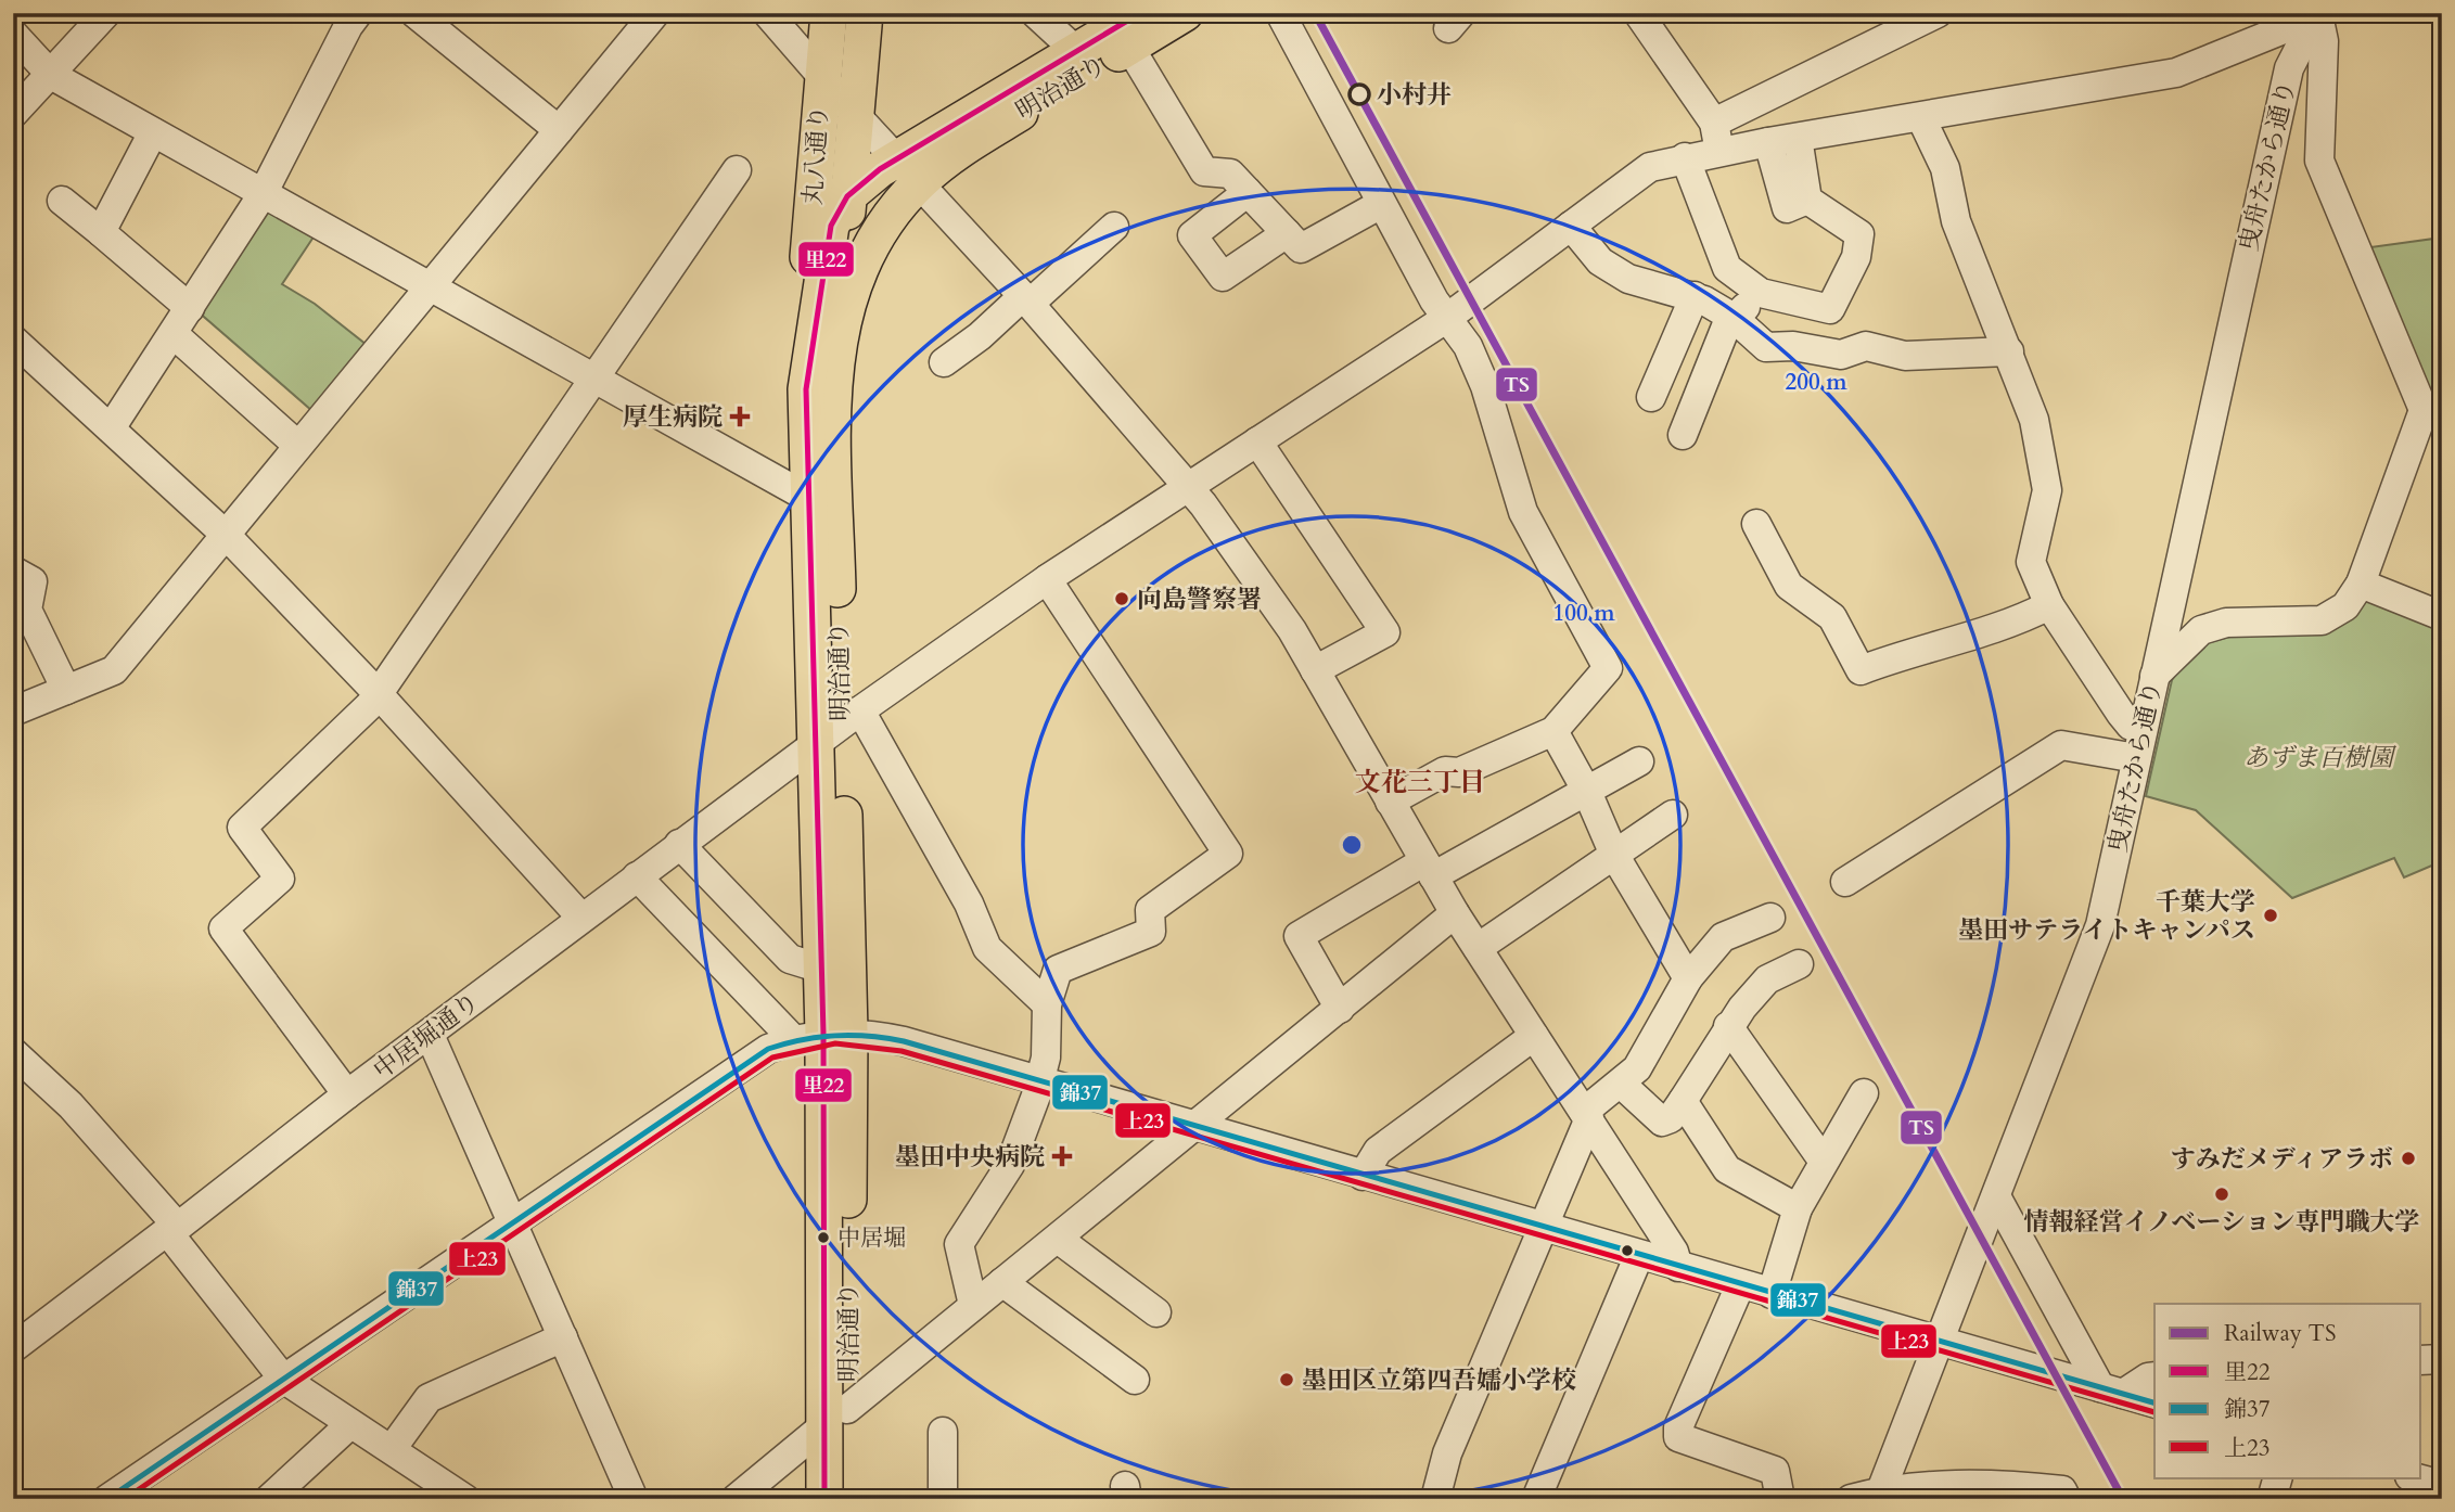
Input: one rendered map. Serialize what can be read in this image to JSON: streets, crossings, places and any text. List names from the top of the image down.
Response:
{
  "streets": {
    "main road": ["明治通り", "丸八通り"],
    "street": ["曳舟たから通り", "中居堀通り"]
  },
  "crossings": [
    ["明治通り", "丸八通り"],
    ["明治通り", "中居堀通り"],
    ["曳舟たから通り", "中居堀通り"]
  ],
  "districts": ["文花三丁目"],
  "parks": ["あずま百樹園"],
  "places": {
    "other": [
      "小村井",
      "向島警察署",
      "千葉大学 墨田サテライトキャンパス",
      "すみだメディアラボ",
      "情報経営イノベーション専門職大学",
      "中居堀",
      "墨田区立第四吾嬬小学校"
    ],
    "health": ["厚生病院", "墨田中央病院"]
  },
  "lines": [
    "rail line TS",
    "transit line 里22",
    "transit line 錦37",
    "transit line 上23"
  ],
  "legend": [
    "Railway TS",
    "里22",
    "錦37",
    "上23"
  ],
  "rings": ["200 m", "100 m"]
}
